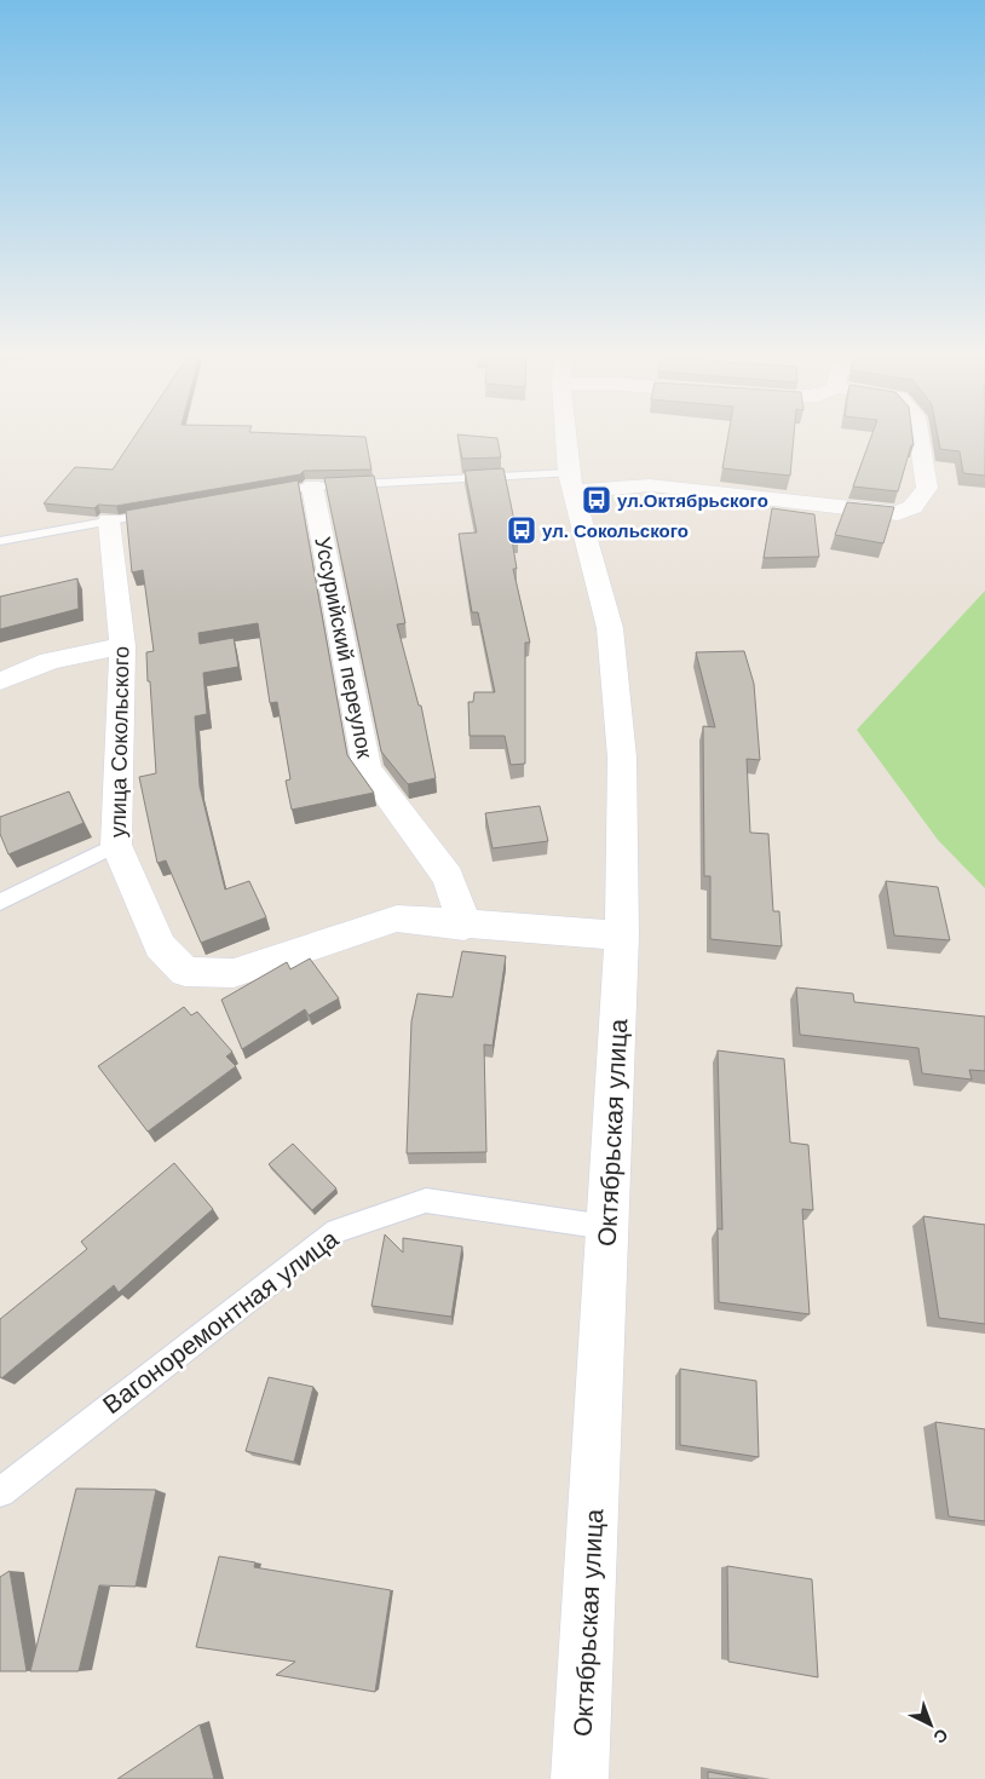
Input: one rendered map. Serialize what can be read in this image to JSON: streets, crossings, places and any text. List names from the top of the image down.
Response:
{
  "streets": {
    "street": ["Уссурийский переулок", "улица Сокольского", "Октябрьская улица"],
    "lane": ["Вагоноремонтная улица"]
  },
  "crossings": [
    ["Уссурийский переулок", "улица Сокольского"],
    ["улица Сокольского", "Октябрьская улица"],
    ["Октябрьская улица", "Вагоноремонтная улица"]
  ],
  "places": {
    "bus stop": ["ул.Октябрьского", "ул. Сокольского"]
  },
  "north": "bottom right"
}
